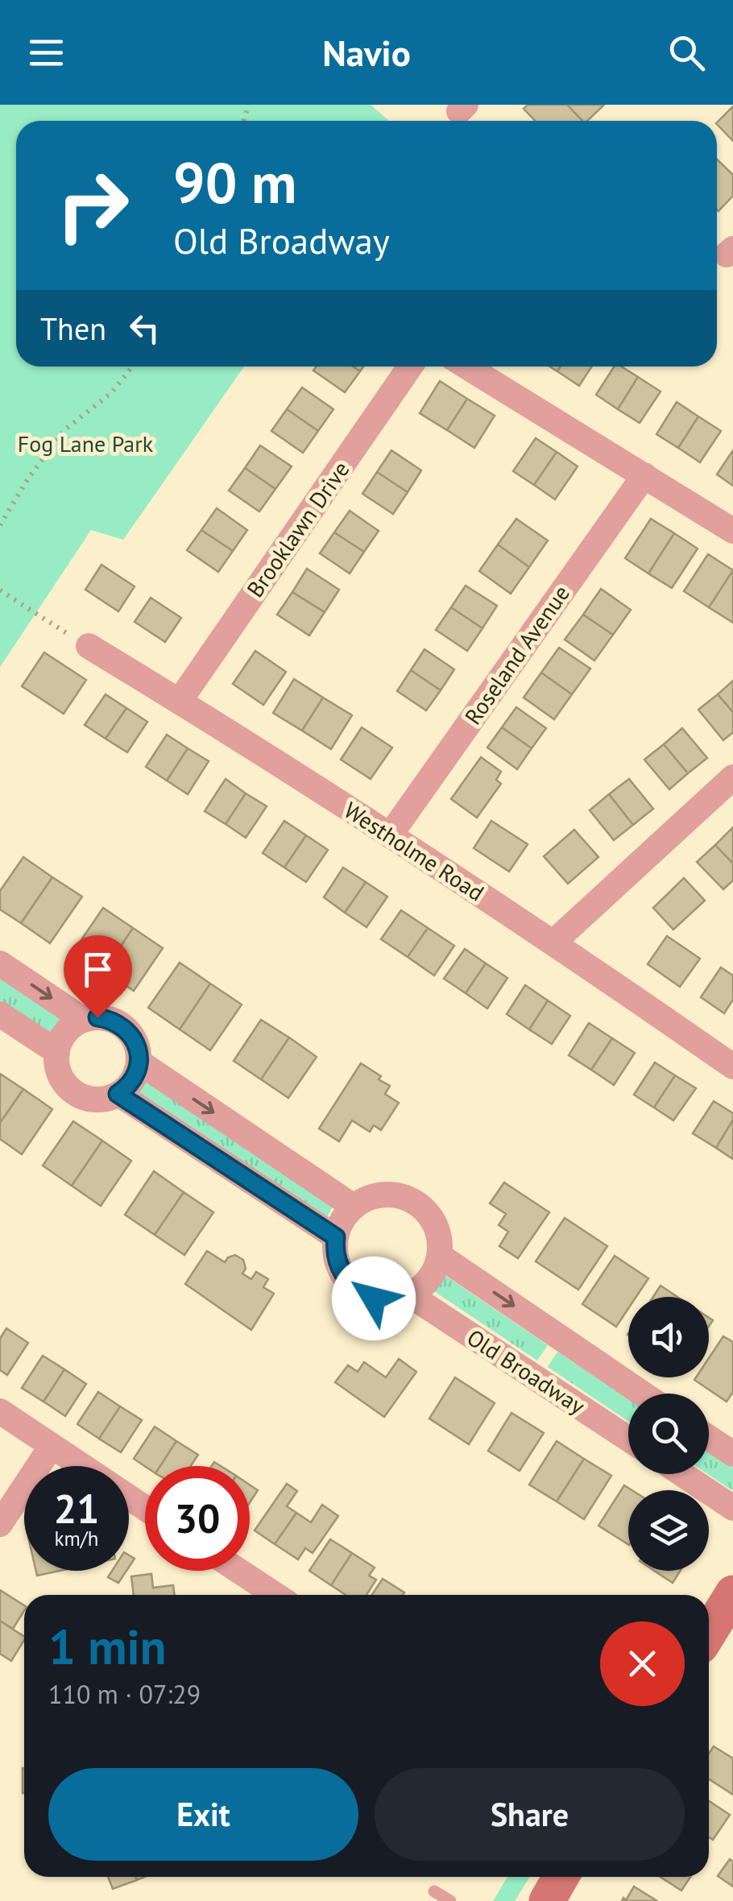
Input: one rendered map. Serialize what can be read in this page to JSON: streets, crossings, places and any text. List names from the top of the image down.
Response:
{
  "streets": {
    "street": [
      "Brooklawn Drive",
      "Roseland Avenue",
      "Westholme Road",
      "Old Broadway"
    ]
  },
  "crossings": [
    ["Brooklawn Drive", "Westholme Road"],
    ["Roseland Avenue", "Westholme Road"]
  ],
  "parks": ["Fog Lane Park"],
  "page": {
    "header": "Navio",
    "turn": ["90 m", "Old Broadway"],
    "then": "Then",
    "speed": "21 km/h",
    "limit": "30",
    "heading": ["1 min", "110 m · 07:29"],
    "buttons": ["Exit", "Share"]
  }
}
